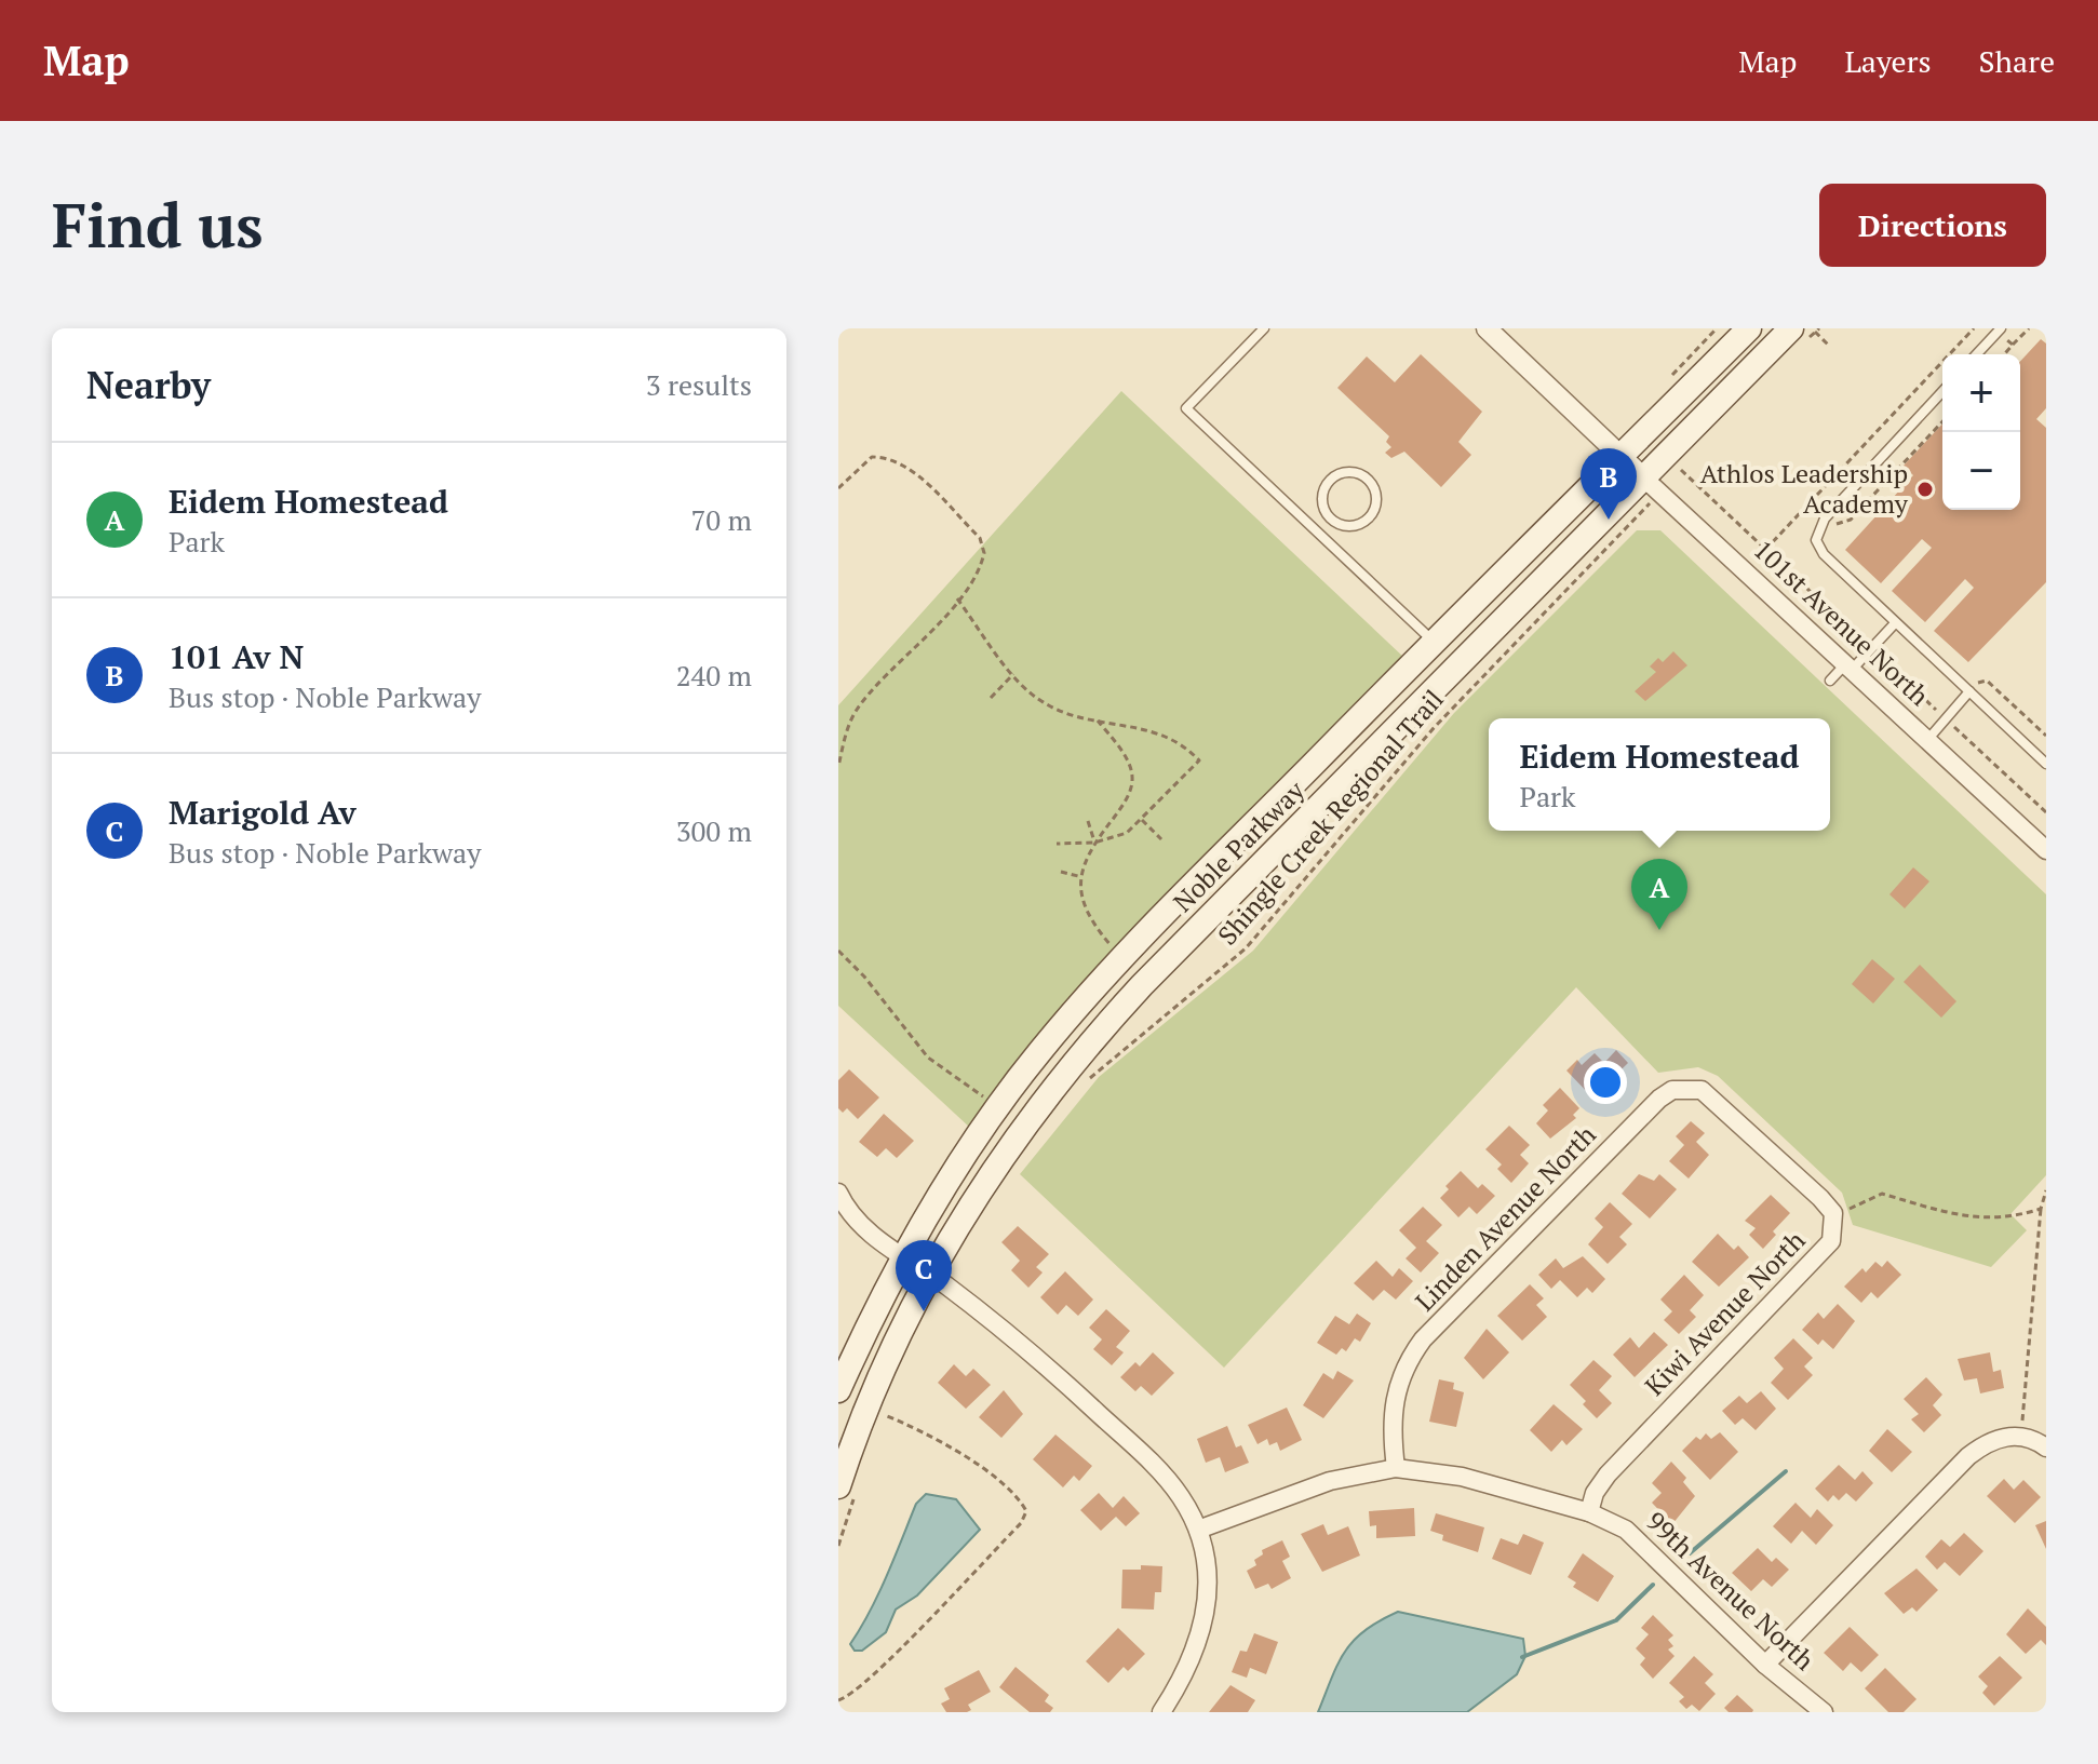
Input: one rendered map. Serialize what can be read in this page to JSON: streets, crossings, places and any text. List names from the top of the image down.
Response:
{
  "streets": {
    "main road": ["Noble Parkway"],
    "street": [
      "101st Avenue North",
      "Linden Avenue North",
      "Kiwi Avenue North",
      "99th Avenue North"
    ],
    "path": ["Shingle Creek Regional Trail"]
  },
  "crossings": [
    ["101st Avenue North", "Noble Parkway"],
    ["Linden Avenue North", "Kiwi Avenue North"],
    ["Linden Avenue North", "99th Avenue North"],
    ["Kiwi Avenue North", "99th Avenue North"]
  ],
  "places": ["Athlos Leadership Academy"],
  "page": {
    "header": "Map",
    "nav": ["Map", "Layers", "Share"],
    "buttons": "Directions",
    "title": "Find us",
    "heading": ["Nearby", "3 results"],
    "map_buttons": ["+", "−"],
    "list": [
      {
        "mark": "A",
        "name": "Eidem Homestead",
        "note": "Park",
        "value": "70 m"
      },
      {
        "mark": "B",
        "name": "101 Av N",
        "note": "Bus stop · Noble Parkway",
        "value": "240 m"
      },
      {
        "mark": "C",
        "name": "Marigold Av",
        "note": "Bus stop · Noble Parkway",
        "value": "300 m"
      }
    ],
    "pins": ["B", "A", "C"],
    "popup": ["Eidem Homestead", "Park"]
  }
}
